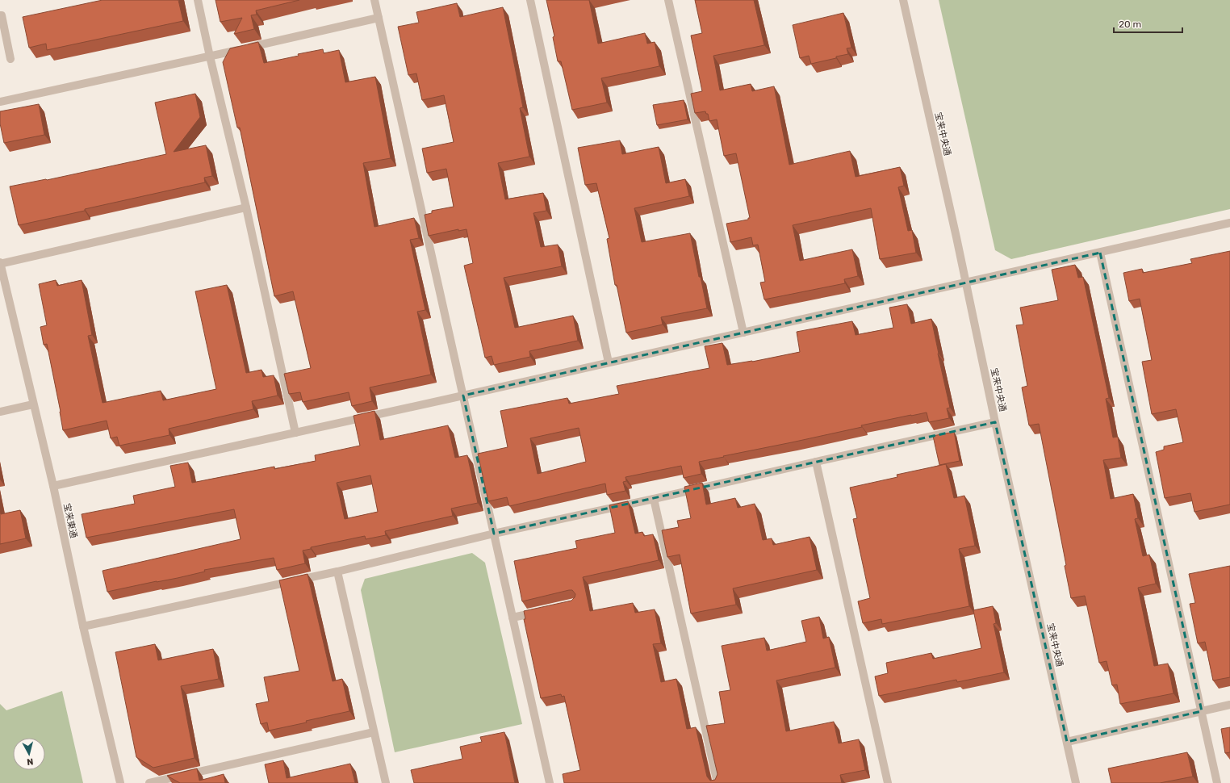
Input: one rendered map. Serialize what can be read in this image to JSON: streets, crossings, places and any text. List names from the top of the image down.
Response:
{
  "streets": {
    "street": ["宝来中央通", "宝来東通"]
  },
  "scale_bar": "20 m",
  "north": "bottom"
}
